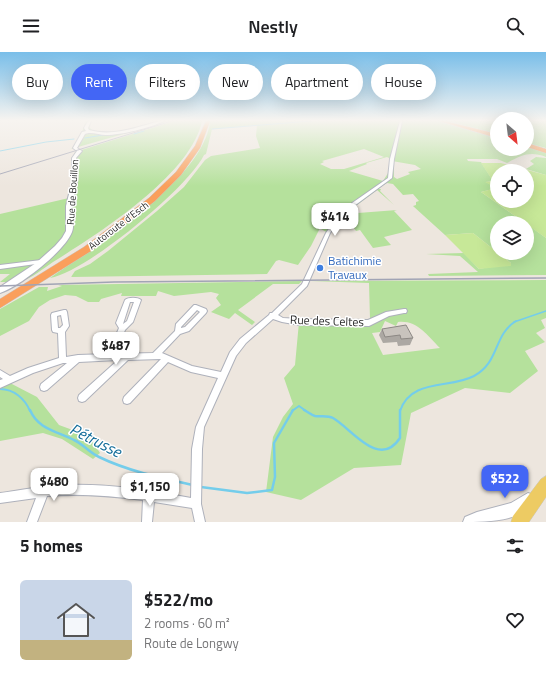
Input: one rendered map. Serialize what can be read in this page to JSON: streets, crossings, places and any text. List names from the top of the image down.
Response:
{
  "streets": {
    "highway": ["Autoroute d'Esch"],
    "street": ["Rue de Bouillon", "Rue des Celtes"]
  },
  "water": ["Pétrusse"],
  "places": ["Batichimie Travaux"],
  "north": "bottom right",
  "page": {
    "header": "Nestly",
    "chip": [
      "Buy",
      "Rent",
      "Filters",
      "New",
      "Apartment",
      "House"
    ],
    "price": [
      "$414",
      "$487",
      "$522",
      "$480",
      "$1,150"
    ],
    "heading": "5 homes",
    "list": [
      {
        "name": "$522/mo",
        "note": "2 rooms · 60 m² · Route de Longwy"
      }
    ]
  }
}
